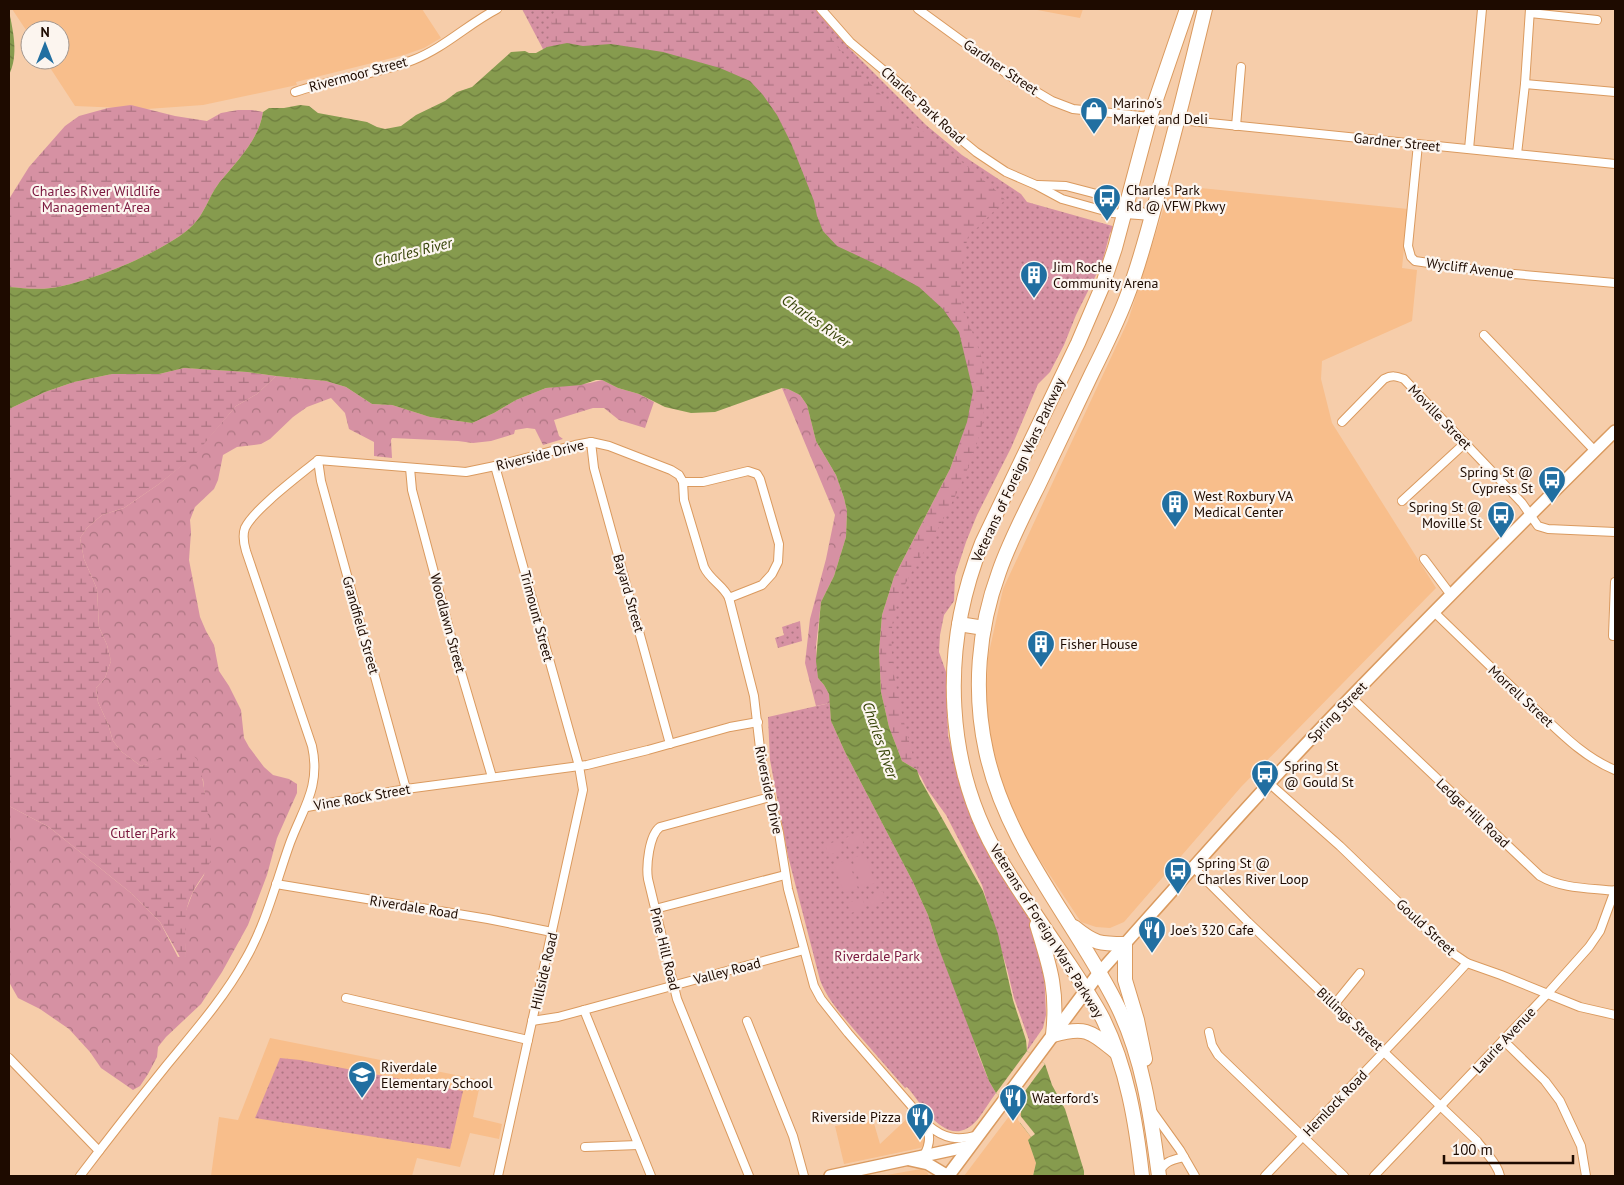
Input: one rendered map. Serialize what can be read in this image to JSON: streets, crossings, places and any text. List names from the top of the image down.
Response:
{
  "streets": {
    "highway": ["Veterans of Foreign Wars Parkway"],
    "main road": ["Spring Street"],
    "street": [
      "Gardner Street",
      "Rivermoor Street",
      "Charles Park Road",
      "Wycliff Avenue",
      "Moville Street",
      "Riverside Drive",
      "Bayard Street",
      "Trimount Street",
      "Woodlawn Street",
      "Grandfield Street",
      "Morrell Street",
      "Vine Rock Street",
      "Ledge Hill Road",
      "Riverdale Road",
      "Gould Street",
      "Pine Hill Road",
      "Hillside Road",
      "Valley Road",
      "Billings Street",
      "Laurie Avenue",
      "Hemlock Road"
    ]
  },
  "crossings": [
    ["Gardner Street", "Wycliff Avenue"],
    ["Gardner Street", "Veterans of Foreign Wars Parkway"],
    ["Charles Park Road", "Veterans of Foreign Wars Parkway"],
    ["Moville Street", "Spring Street"],
    ["Riverside Drive", "Bayard Street"],
    ["Riverside Drive", "Trimount Street"],
    ["Riverside Drive", "Woodlawn Street"],
    ["Riverside Drive", "Grandfield Street"],
    ["Riverside Drive", "Spring Street"],
    ["Riverside Drive", "Vine Rock Street"],
    ["Riverside Drive", "Pine Hill Road"],
    ["Riverside Drive", "Valley Road"],
    ["Veterans of Foreign Wars Parkway", "Spring Street"],
    ["Bayard Street", "Vine Rock Street"],
    ["Trimount Street", "Vine Rock Street"],
    ["Trimount Street", "Hillside Road"],
    ["Woodlawn Street", "Vine Rock Street"],
    ["Grandfield Street", "Vine Rock Street"],
    ["Morrell Street", "Spring Street"],
    ["Spring Street", "Ledge Hill Road"],
    ["Spring Street", "Gould Street"],
    ["Spring Street", "Billings Street"],
    ["Vine Rock Street", "Riverdale Road"],
    ["Vine Rock Street", "Hillside Road"],
    ["Ledge Hill Road", "Laurie Avenue"],
    ["Riverdale Road", "Hillside Road"],
    ["Gould Street", "Laurie Avenue"],
    ["Gould Street", "Hemlock Road"],
    ["Pine Hill Road", "Valley Road"],
    ["Hillside Road", "Valley Road"],
    ["Billings Street", "Laurie Avenue"],
    ["Billings Street", "Hemlock Road"]
  ],
  "water": ["Charles River"],
  "parks": ["Charles River Wildlife Management Area", "Cutler Park", "Riverdale Park"],
  "places": {
    "shop": ["Marino's Market and Deli"],
    "bus stop": [
      "Charles Park Rd @ VFW Pkwy",
      "Spring St @ Cypress St",
      "Spring St @ Moville St",
      "Spring St @ Gould St",
      "Spring St @ Charles River Loop"
    ],
    "building": ["Jim Roche Community Arena", "West Roxbury VA Medical Center", "Fisher House"],
    "restaurant": ["Joe’s 320 Cafe", "Waterford's", "Riverside Pizza"],
    "school or university": ["Riverdale Elementary School"]
  },
  "scale_bar": "100 m",
  "north": "top"
}
